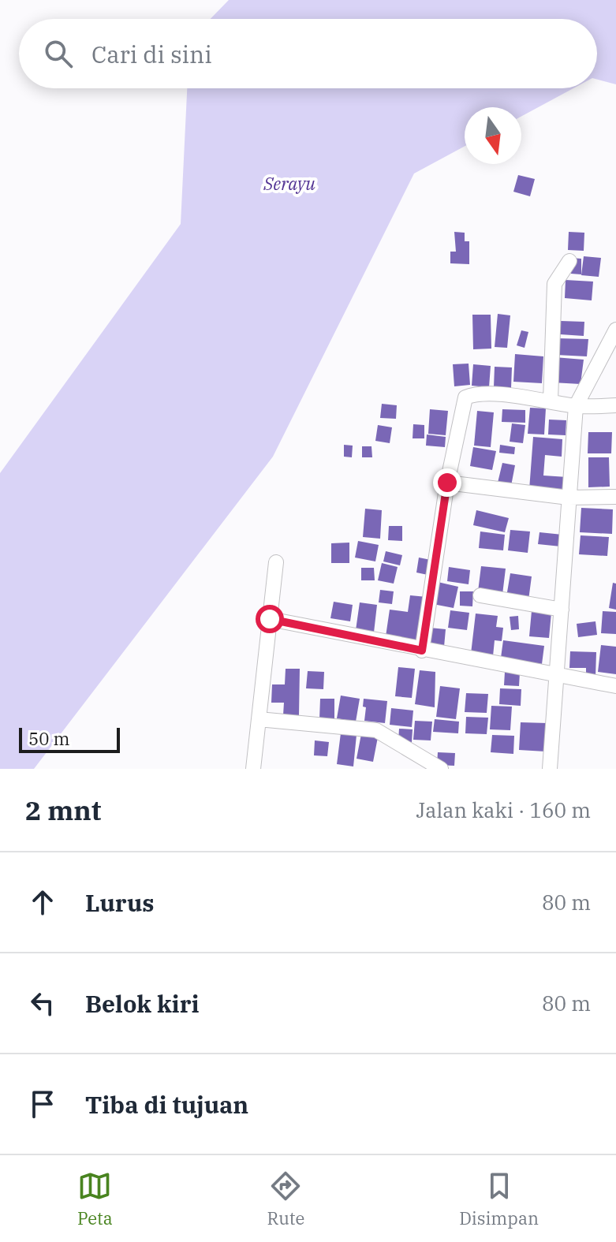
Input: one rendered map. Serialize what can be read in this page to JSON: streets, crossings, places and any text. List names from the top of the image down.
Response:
{
  "water": ["Serayu"],
  "scale_bar": "50 m",
  "north": "bottom",
  "page": {
    "search": "Cari di sini",
    "scale": "50 m",
    "heading": ["2 mnt", "Jalan kaki · 160 m"],
    "list": [
      ["Lurus", "80 m"],
      ["Belok kiri", "80 m"],
      "Tiba di tujuan"
    ],
    "nav": ["Peta", "Rute", "Disimpan"]
  }
}
